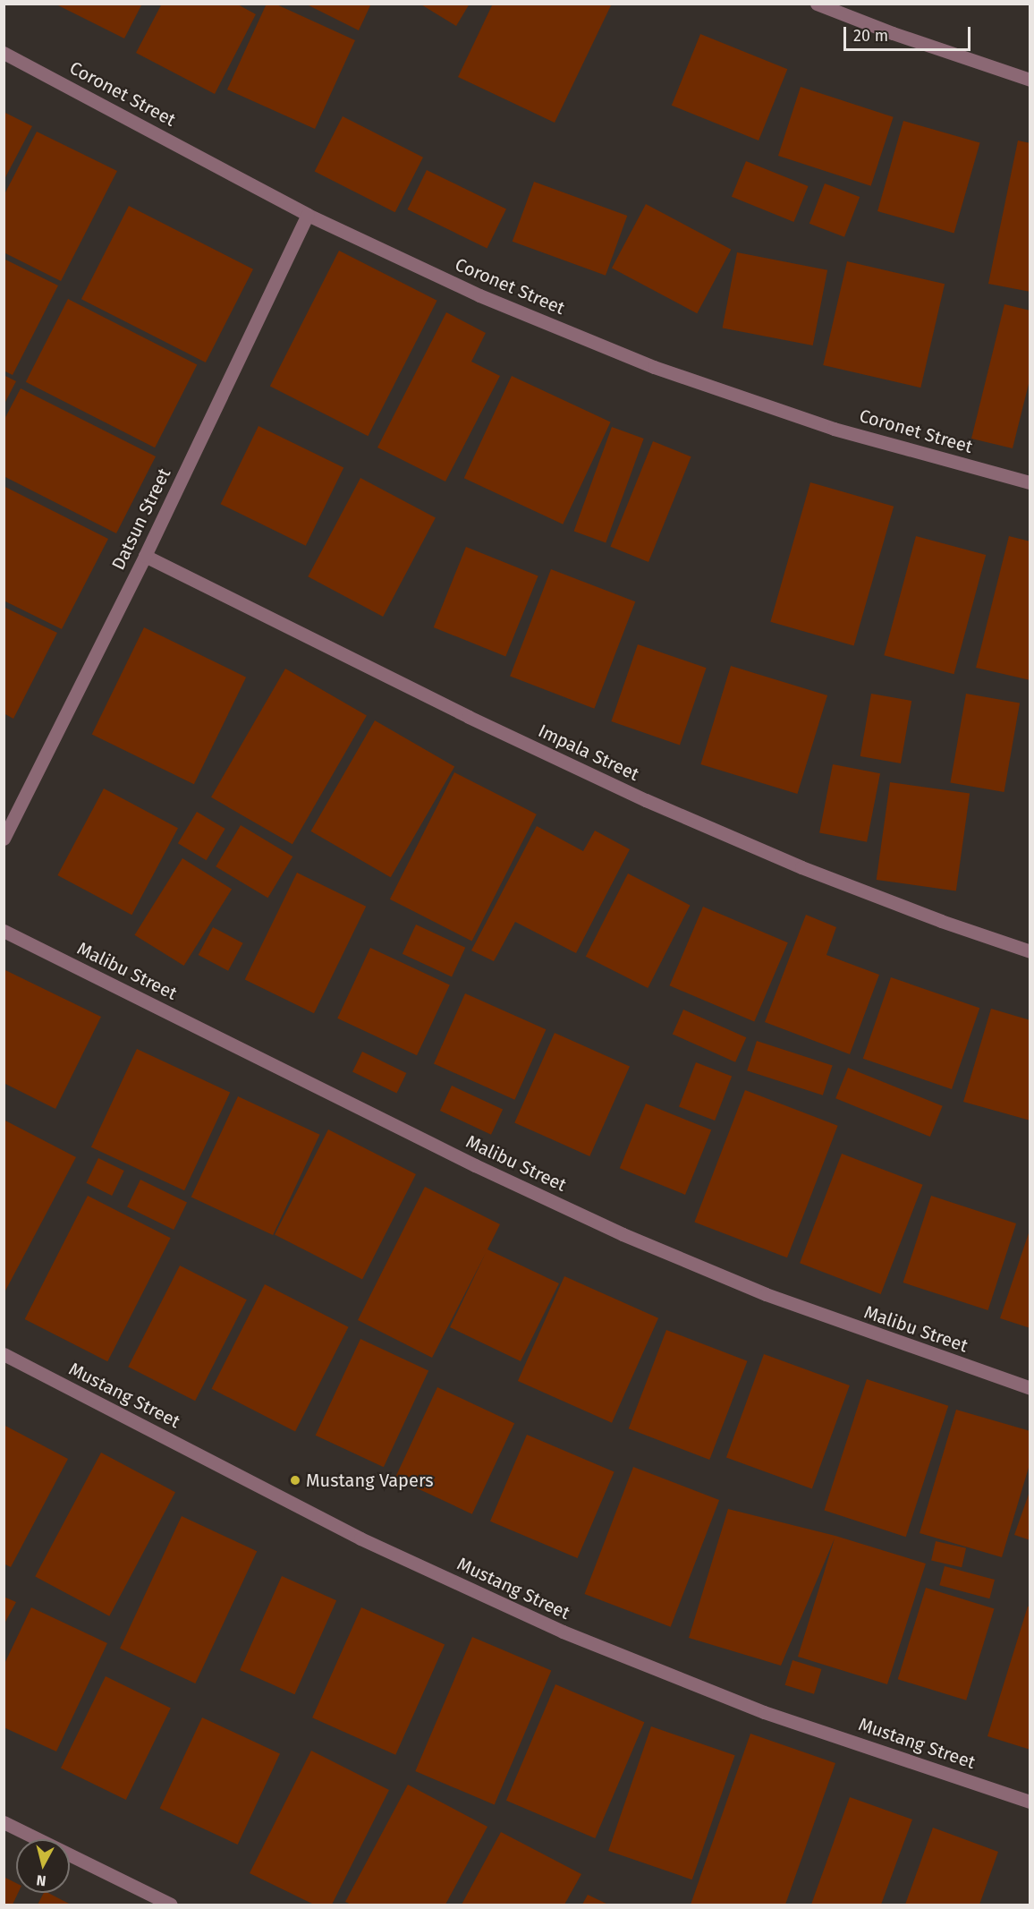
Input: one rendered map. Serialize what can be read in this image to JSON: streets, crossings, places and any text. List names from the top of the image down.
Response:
{
  "streets": {
    "street": [
      "Coronet Street",
      "Datsun Street",
      "Impala Street",
      "Malibu Street",
      "Mustang Street"
    ]
  },
  "crossings": [
    ["Coronet Street", "Datsun Street"],
    ["Datsun Street", "Impala Street"]
  ],
  "places": ["Mustang Vapers"],
  "scale_bar": "20 m",
  "north": "bottom"
}
